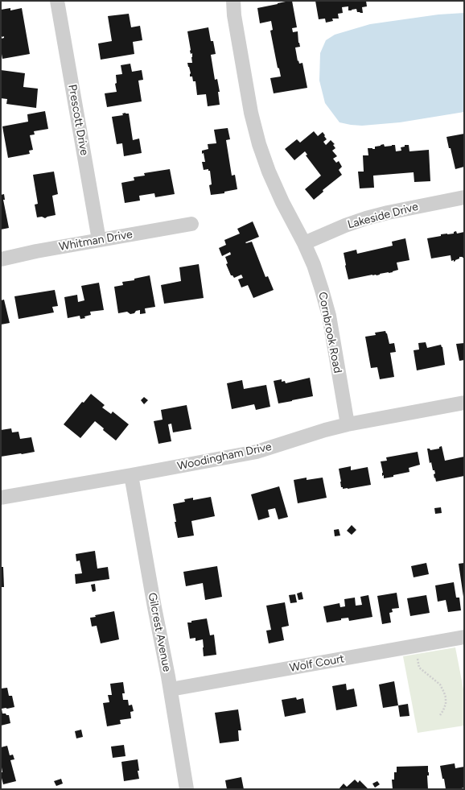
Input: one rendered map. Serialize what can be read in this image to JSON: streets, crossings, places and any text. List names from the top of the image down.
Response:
{
  "streets": {
    "street": [
      "Prescott Drive",
      "Lakeside Drive",
      "Whitman Drive",
      "Cornbrook Road",
      "Woodingham Drive",
      "Gilcrest Avenue",
      "Wolf Court"
    ]
  },
  "crossings": [
    ["Prescott Drive", "Whitman Drive"],
    ["Lakeside Drive", "Cornbrook Road"],
    ["Cornbrook Road", "Woodingham Drive"],
    ["Woodingham Drive", "Gilcrest Avenue"],
    ["Gilcrest Avenue", "Wolf Court"]
  ]
}
